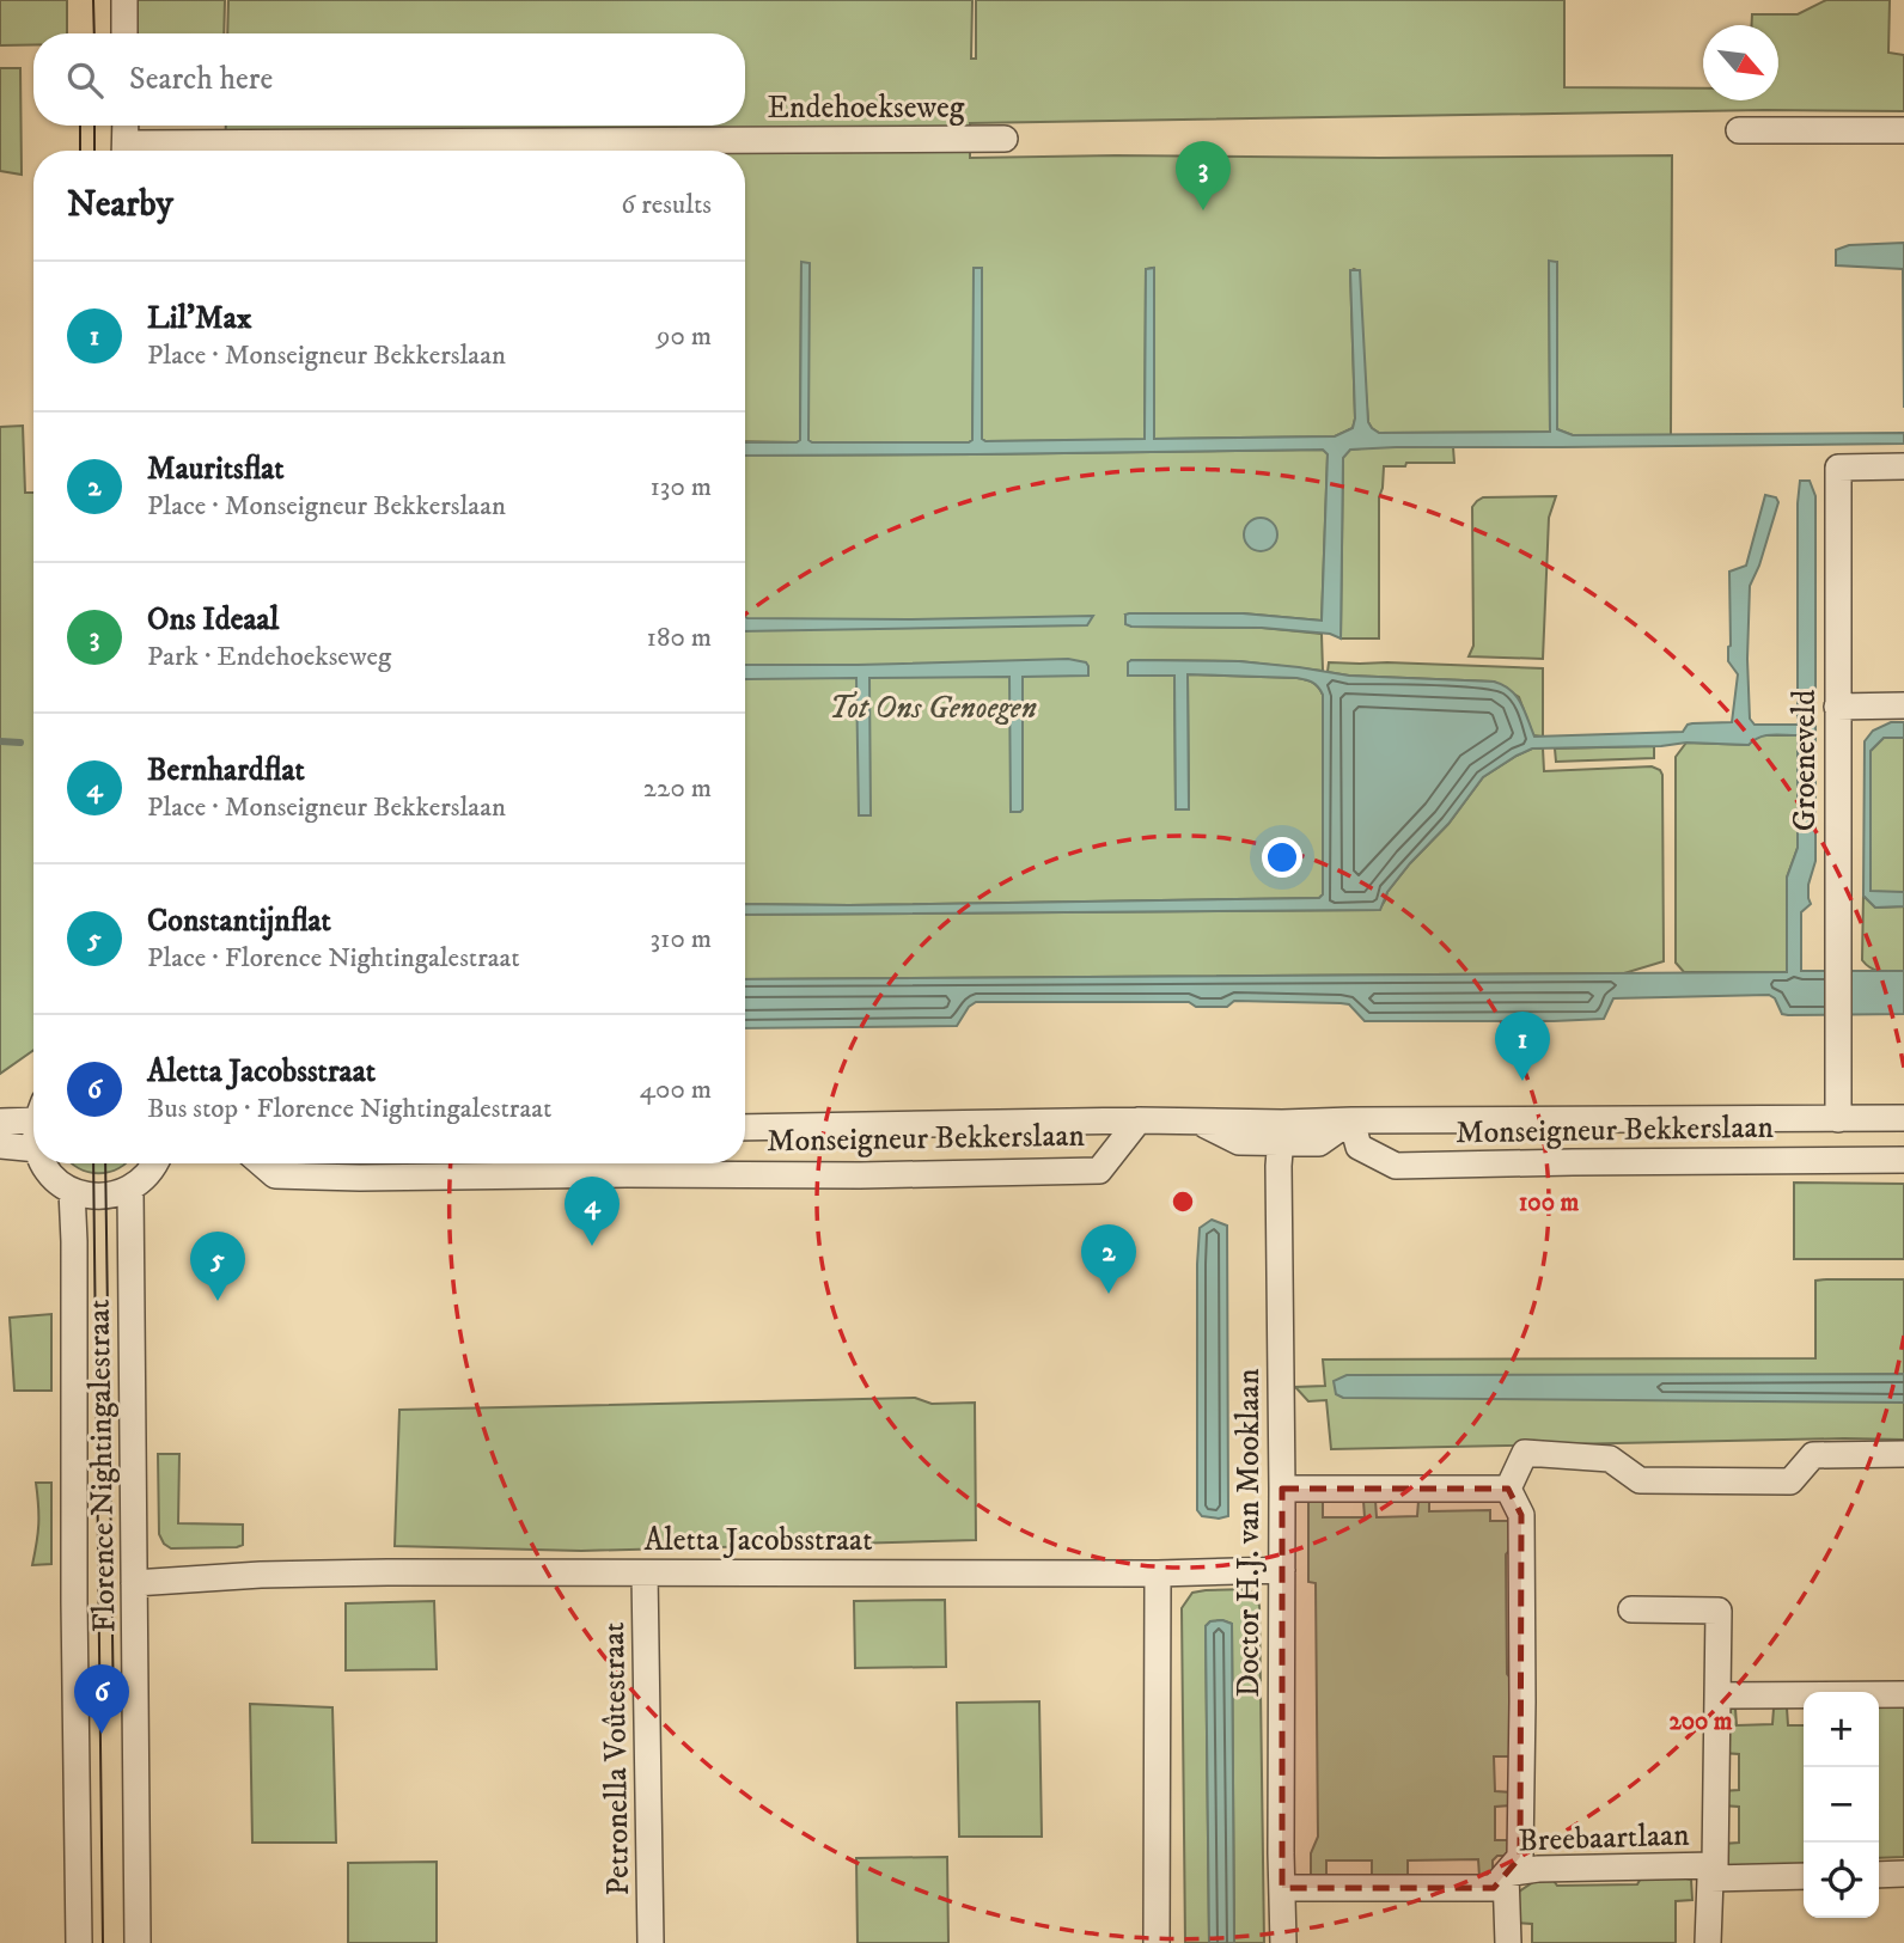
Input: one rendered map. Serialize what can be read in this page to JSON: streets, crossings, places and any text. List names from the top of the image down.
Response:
{
  "streets": {
    "street": [
      "Endehoekseweg",
      "Groeneveld",
      "Monseigneur Bekkerslaan",
      "Florence Nightingalestraat",
      "Doctor H.J. van Mooklaan",
      "Aletta Jacobsstraat",
      "Petronella Voûtestraat",
      "Breebaartlaan"
    ]
  },
  "crossings": [
    ["Groeneveld", "Monseigneur Bekkerslaan"],
    ["Monseigneur Bekkerslaan", "Doctor H.J. van Mooklaan"],
    ["Florence Nightingalestraat", "Aletta Jacobsstraat"],
    ["Doctor H.J. van Mooklaan", "Aletta Jacobsstraat"],
    ["Doctor H.J. van Mooklaan", "Breebaartlaan"],
    ["Aletta Jacobsstraat", "Petronella Voûtestraat"]
  ],
  "parks": ["Tot Ons Genoegen"],
  "north": "bottom right",
  "page": {
    "search": "Search here",
    "pins": [
      "3",
      "1",
      "4",
      "2",
      "5",
      "6"
    ],
    "heading": ["Nearby", "6 results"],
    "list": [
      {
        "mark": "1",
        "name": "Lil'Max",
        "note": "Place · Monseigneur Bekkerslaan",
        "value": "90 m"
      },
      {
        "mark": "2",
        "name": "Mauritsflat",
        "note": "Place · Monseigneur Bekkerslaan",
        "value": "130 m"
      },
      {
        "mark": "3",
        "name": "Ons Ideaal",
        "note": "Park · Endehoekseweg",
        "value": "180 m"
      },
      {
        "mark": "4",
        "name": "Bernhardflat",
        "note": "Place · Monseigneur Bekkerslaan",
        "value": "220 m"
      },
      {
        "mark": "5",
        "name": "Constantijnflat",
        "note": "Place · Florence Nightingalestraat",
        "value": "310 m"
      },
      {
        "mark": "6",
        "name": "Aletta Jacobsstraat",
        "note": "Bus stop · Florence Nightingalestraat",
        "value": "400 m"
      }
    ],
    "map_buttons": ["+", "−"]
  },
  "rings": ["100 m", "200 m"]
}
